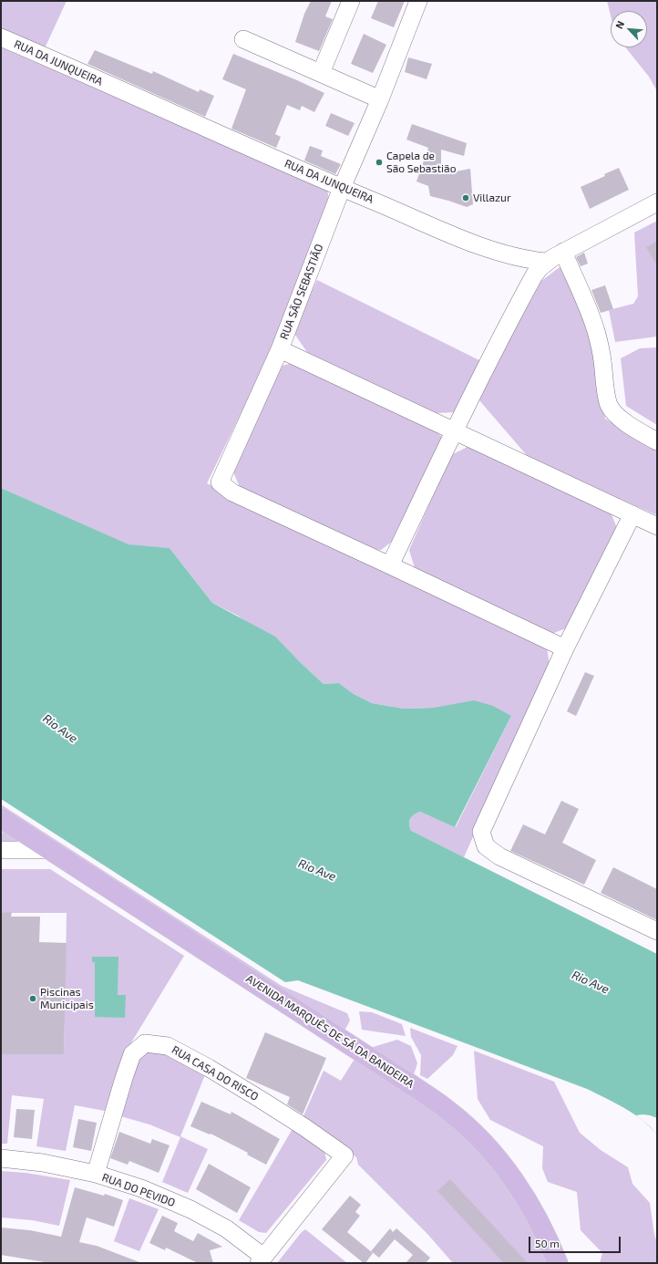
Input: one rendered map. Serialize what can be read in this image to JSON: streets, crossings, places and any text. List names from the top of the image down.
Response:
{
  "streets": {
    "main road": ["AVENIDA MARQUÊS DE SÁ DA BANDEIRA"],
    "street": [
      "RUA DA JUNQUEIRA",
      "RUA SÃO SEBASTIÃO",
      "RUA CASA DO RISCO",
      "RUA DO PEVIDO"
    ]
  },
  "crossings": [
    ["RUA DA JUNQUEIRA", "RUA SÃO SEBASTIÃO"],
    ["RUA CASA DO RISCO", "RUA DO PEVIDO"]
  ],
  "water": ["Rio Ave"],
  "places": ["Capela de São Sebastião", "Villazur", "Piscinas Municipais"],
  "scale_bar": "50 m",
  "north": "top left"
}
